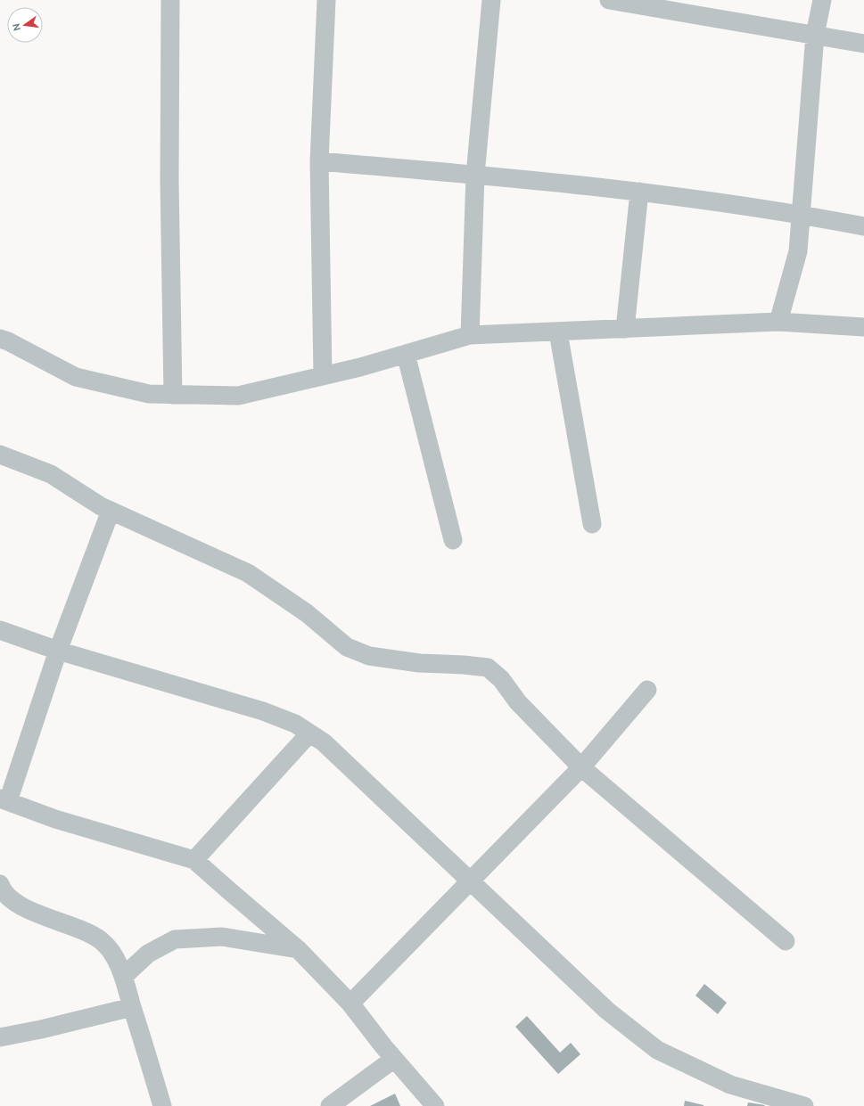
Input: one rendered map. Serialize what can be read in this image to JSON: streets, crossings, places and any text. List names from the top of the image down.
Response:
{
  "north": "left"
}
